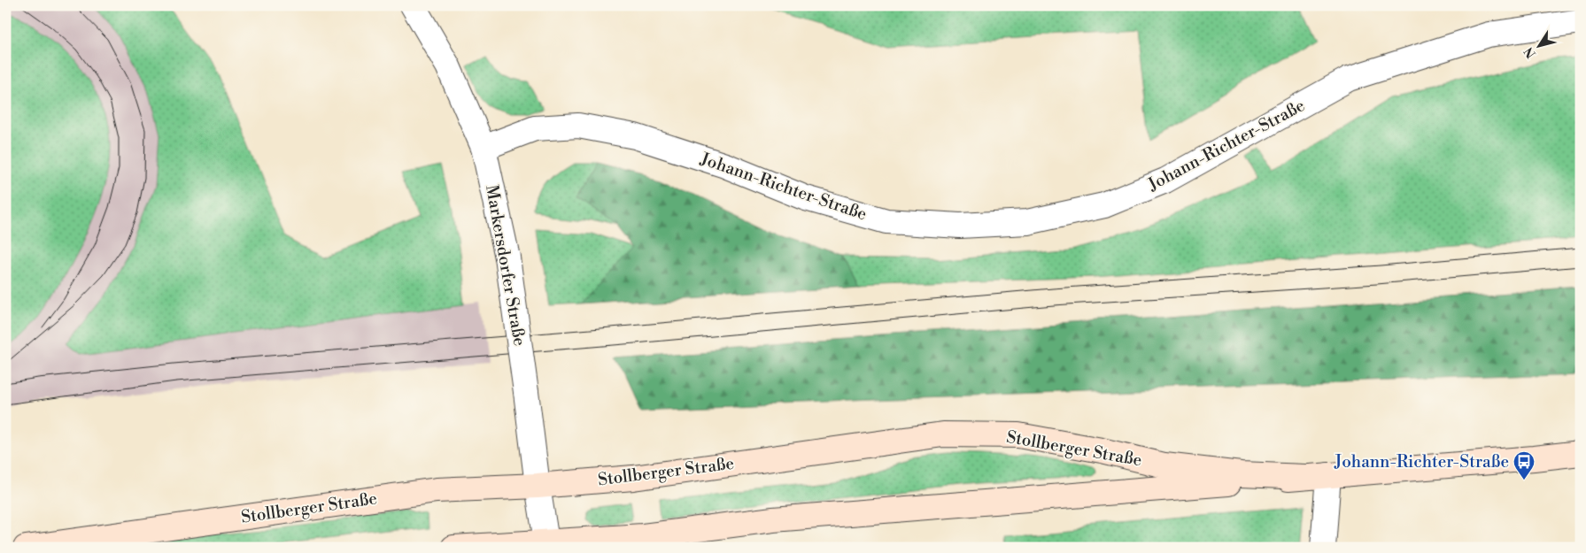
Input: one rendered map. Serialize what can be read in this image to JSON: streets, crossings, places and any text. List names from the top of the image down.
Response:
{
  "streets": {
    "main road": ["Stollberger Straße"],
    "street": ["Johann-Richter-Straße", "Markersdorfer Straße"]
  },
  "crossings": [
    ["Johann-Richter-Straße", "Markersdorfer Straße"],
    ["Markersdorfer Straße", "Stollberger Straße"]
  ],
  "places": {
    "bus stop": ["Johann-Richter-Straße"]
  },
  "north": "bottom left"
}
